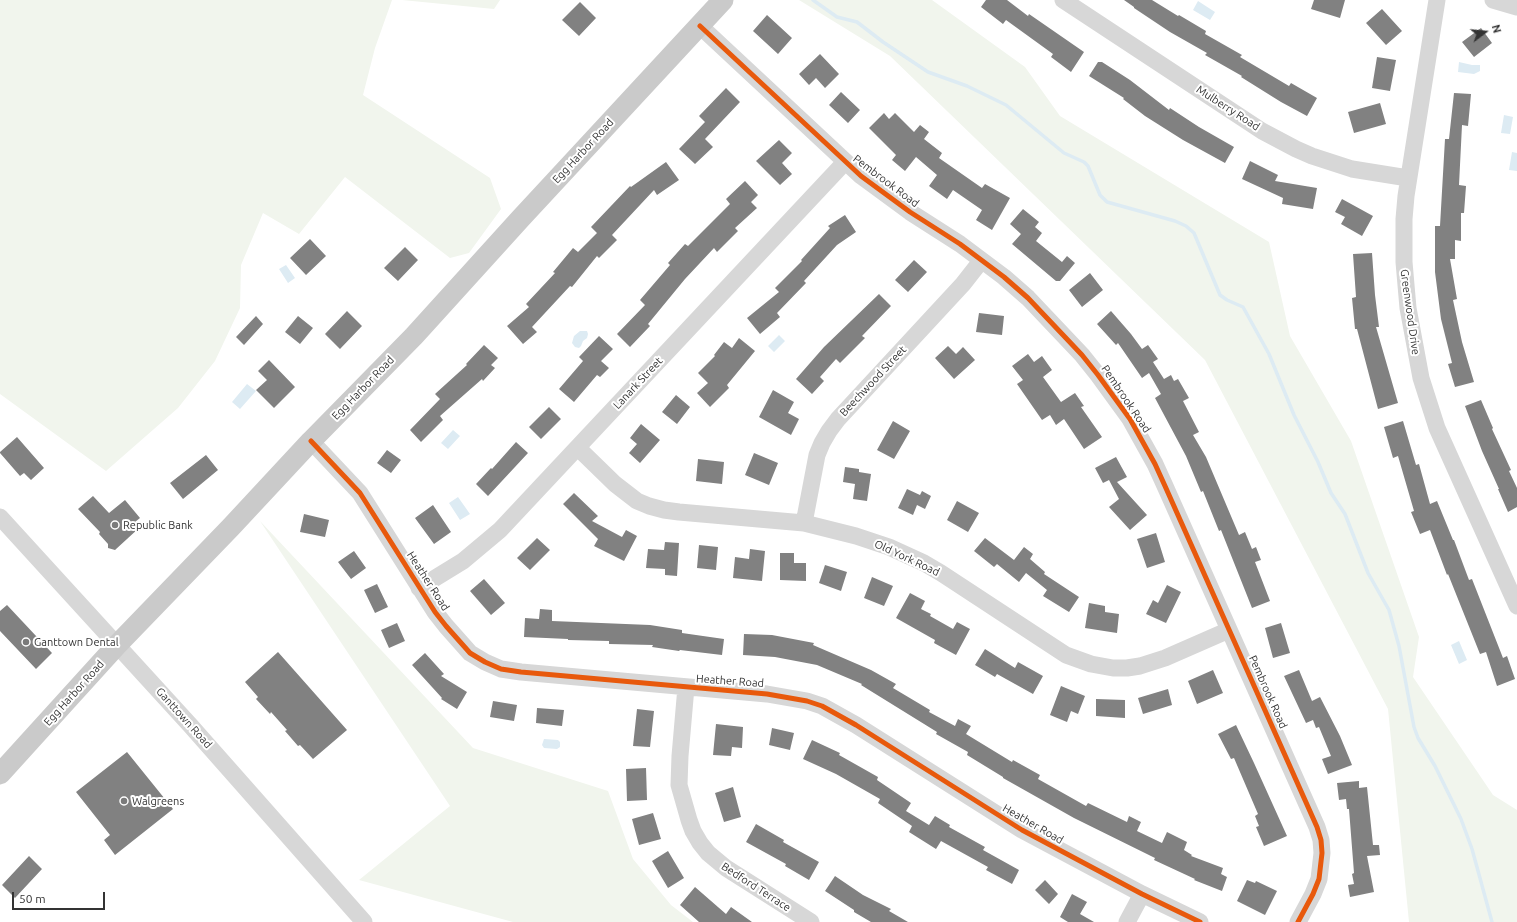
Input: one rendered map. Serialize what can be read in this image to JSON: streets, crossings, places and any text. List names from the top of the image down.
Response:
{
  "streets": {
    "main road": ["Egg Harbor Road"],
    "street": [
      "Mulberry Road",
      "Pembrook Road",
      "Greenwood Drive",
      "Beechwood Street",
      "Lanark Street",
      "Old York Road",
      "Heather Road",
      "Ganttown Road",
      "Bedford Terrace"
    ]
  },
  "crossings": [
    ["Mulberry Road", "Greenwood Drive"],
    ["Egg Harbor Road", "Pembrook Road"],
    ["Egg Harbor Road", "Heather Road"],
    ["Egg Harbor Road", "Ganttown Road"],
    ["Pembrook Road", "Beechwood Street"],
    ["Pembrook Road", "Lanark Street"],
    ["Pembrook Road", "Old York Road"],
    ["Beechwood Street", "Old York Road"],
    ["Lanark Street", "Old York Road"],
    ["Lanark Street", "Heather Road"],
    ["Heather Road", "Bedford Terrace"]
  ],
  "places": ["Republic Bank", "Ganttown Dental", "Walgreens"],
  "scale_bar": "50 m",
  "north": "right"
}
